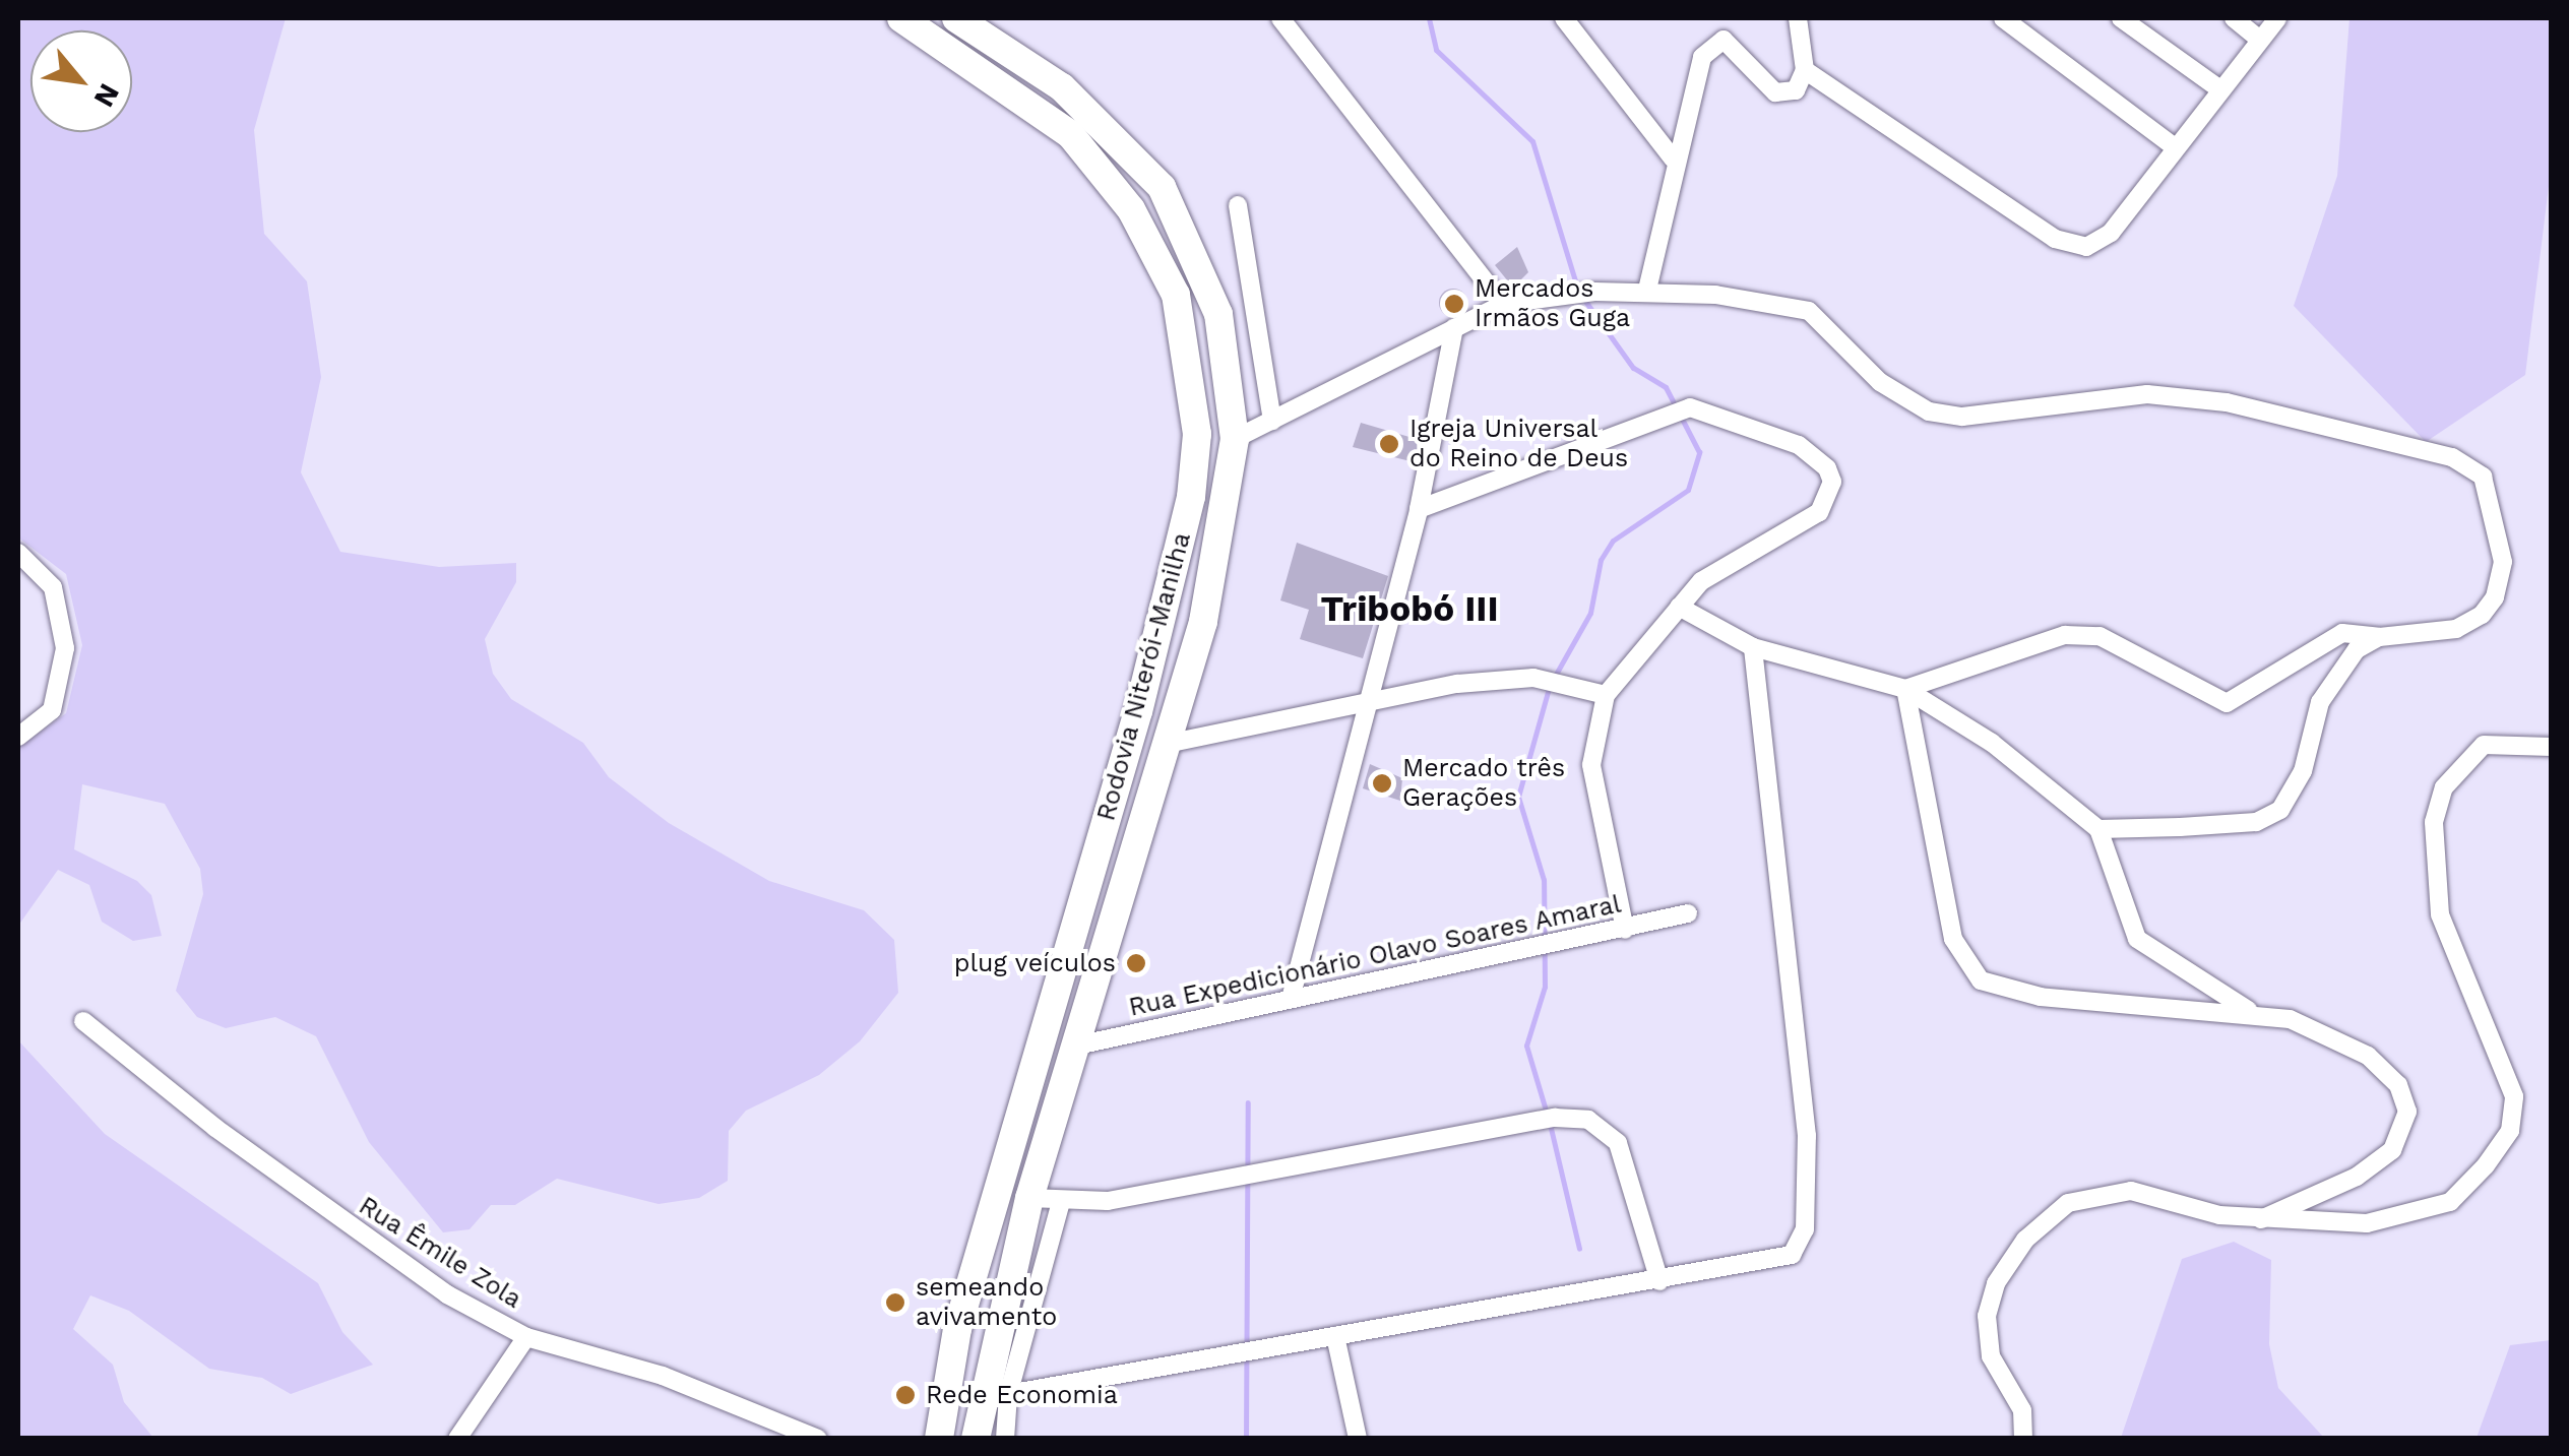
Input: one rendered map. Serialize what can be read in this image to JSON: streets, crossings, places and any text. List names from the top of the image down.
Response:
{
  "streets": {
    "highway": ["Rodovia Niterói-Manilha"],
    "street": ["Rua Expedicionário Olavo Soares Amaral", "Rua Êmile Zola"]
  },
  "crossings": [
    ["Rodovia Niterói-Manilha", "Rua Expedicionário Olavo Soares Amaral"]
  ],
  "districts": ["Tribobó III"],
  "places": [
    "Mercados Irmãos Guga",
    "Igreja Universal do Reino de Deus",
    "Mercado três Gerações",
    "plug veículos",
    "semeando avivamento",
    "Rede Economia"
  ],
  "north": "bottom right"
}
